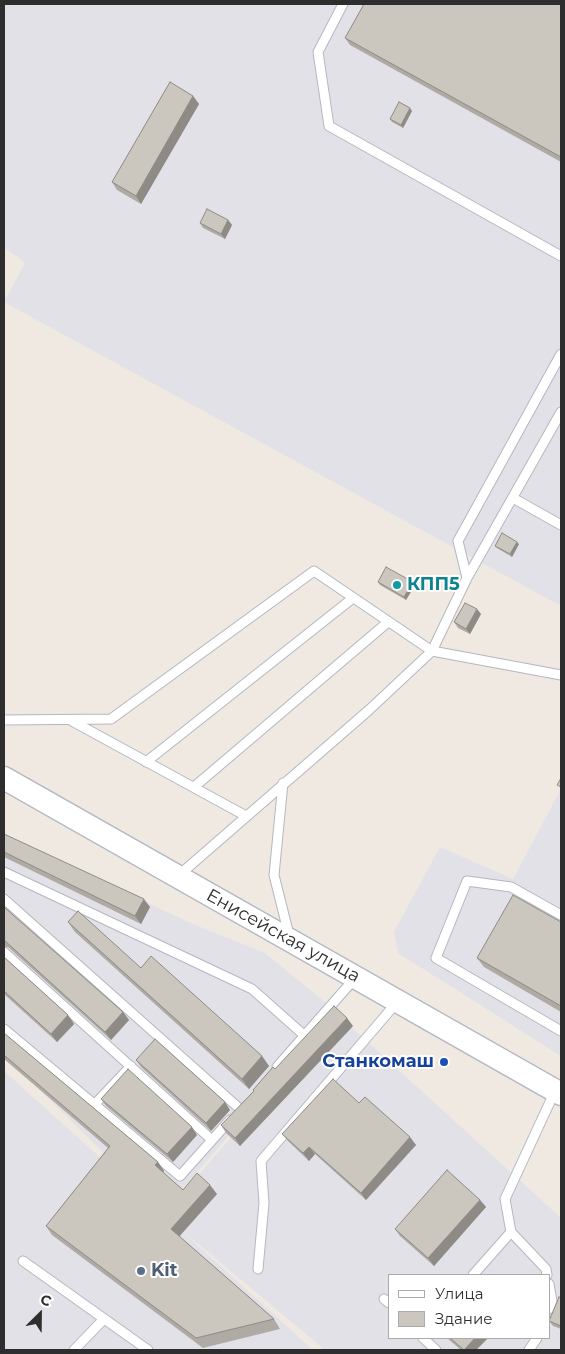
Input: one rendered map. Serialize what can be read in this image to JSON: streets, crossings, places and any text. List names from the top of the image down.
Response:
{
  "streets": {
    "street": ["Енисейская улица"]
  },
  "places": ["КПП5", "Станкомаш", "Kit"],
  "legend": ["Улица", "Здание"],
  "north": "top right"
}
